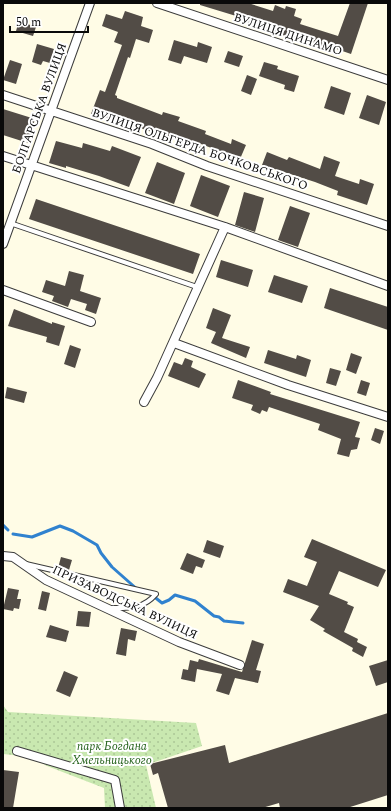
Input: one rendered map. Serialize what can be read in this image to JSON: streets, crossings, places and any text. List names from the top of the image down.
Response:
{
  "streets": {
    "street": [
      "ВУЛИЦЯ ДИНАМО",
      "БОЛГАРСЬКА ВУЛИЦЯ",
      "ВУЛИЦЯ ОЛЬГЕРДА БОЧКОВСЬКОГО",
      "ПРИЗАВОДСЬКА ВУЛИЦЯ"
    ]
  },
  "crossings": [
    ["БОЛГАРСЬКА ВУЛИЦЯ", "ВУЛИЦЯ ОЛЬГЕРДА БОЧКОВСЬКОГО"]
  ],
  "parks": ["парк Богдана Хмельницького"],
  "scale_bar": "50 m"
}
